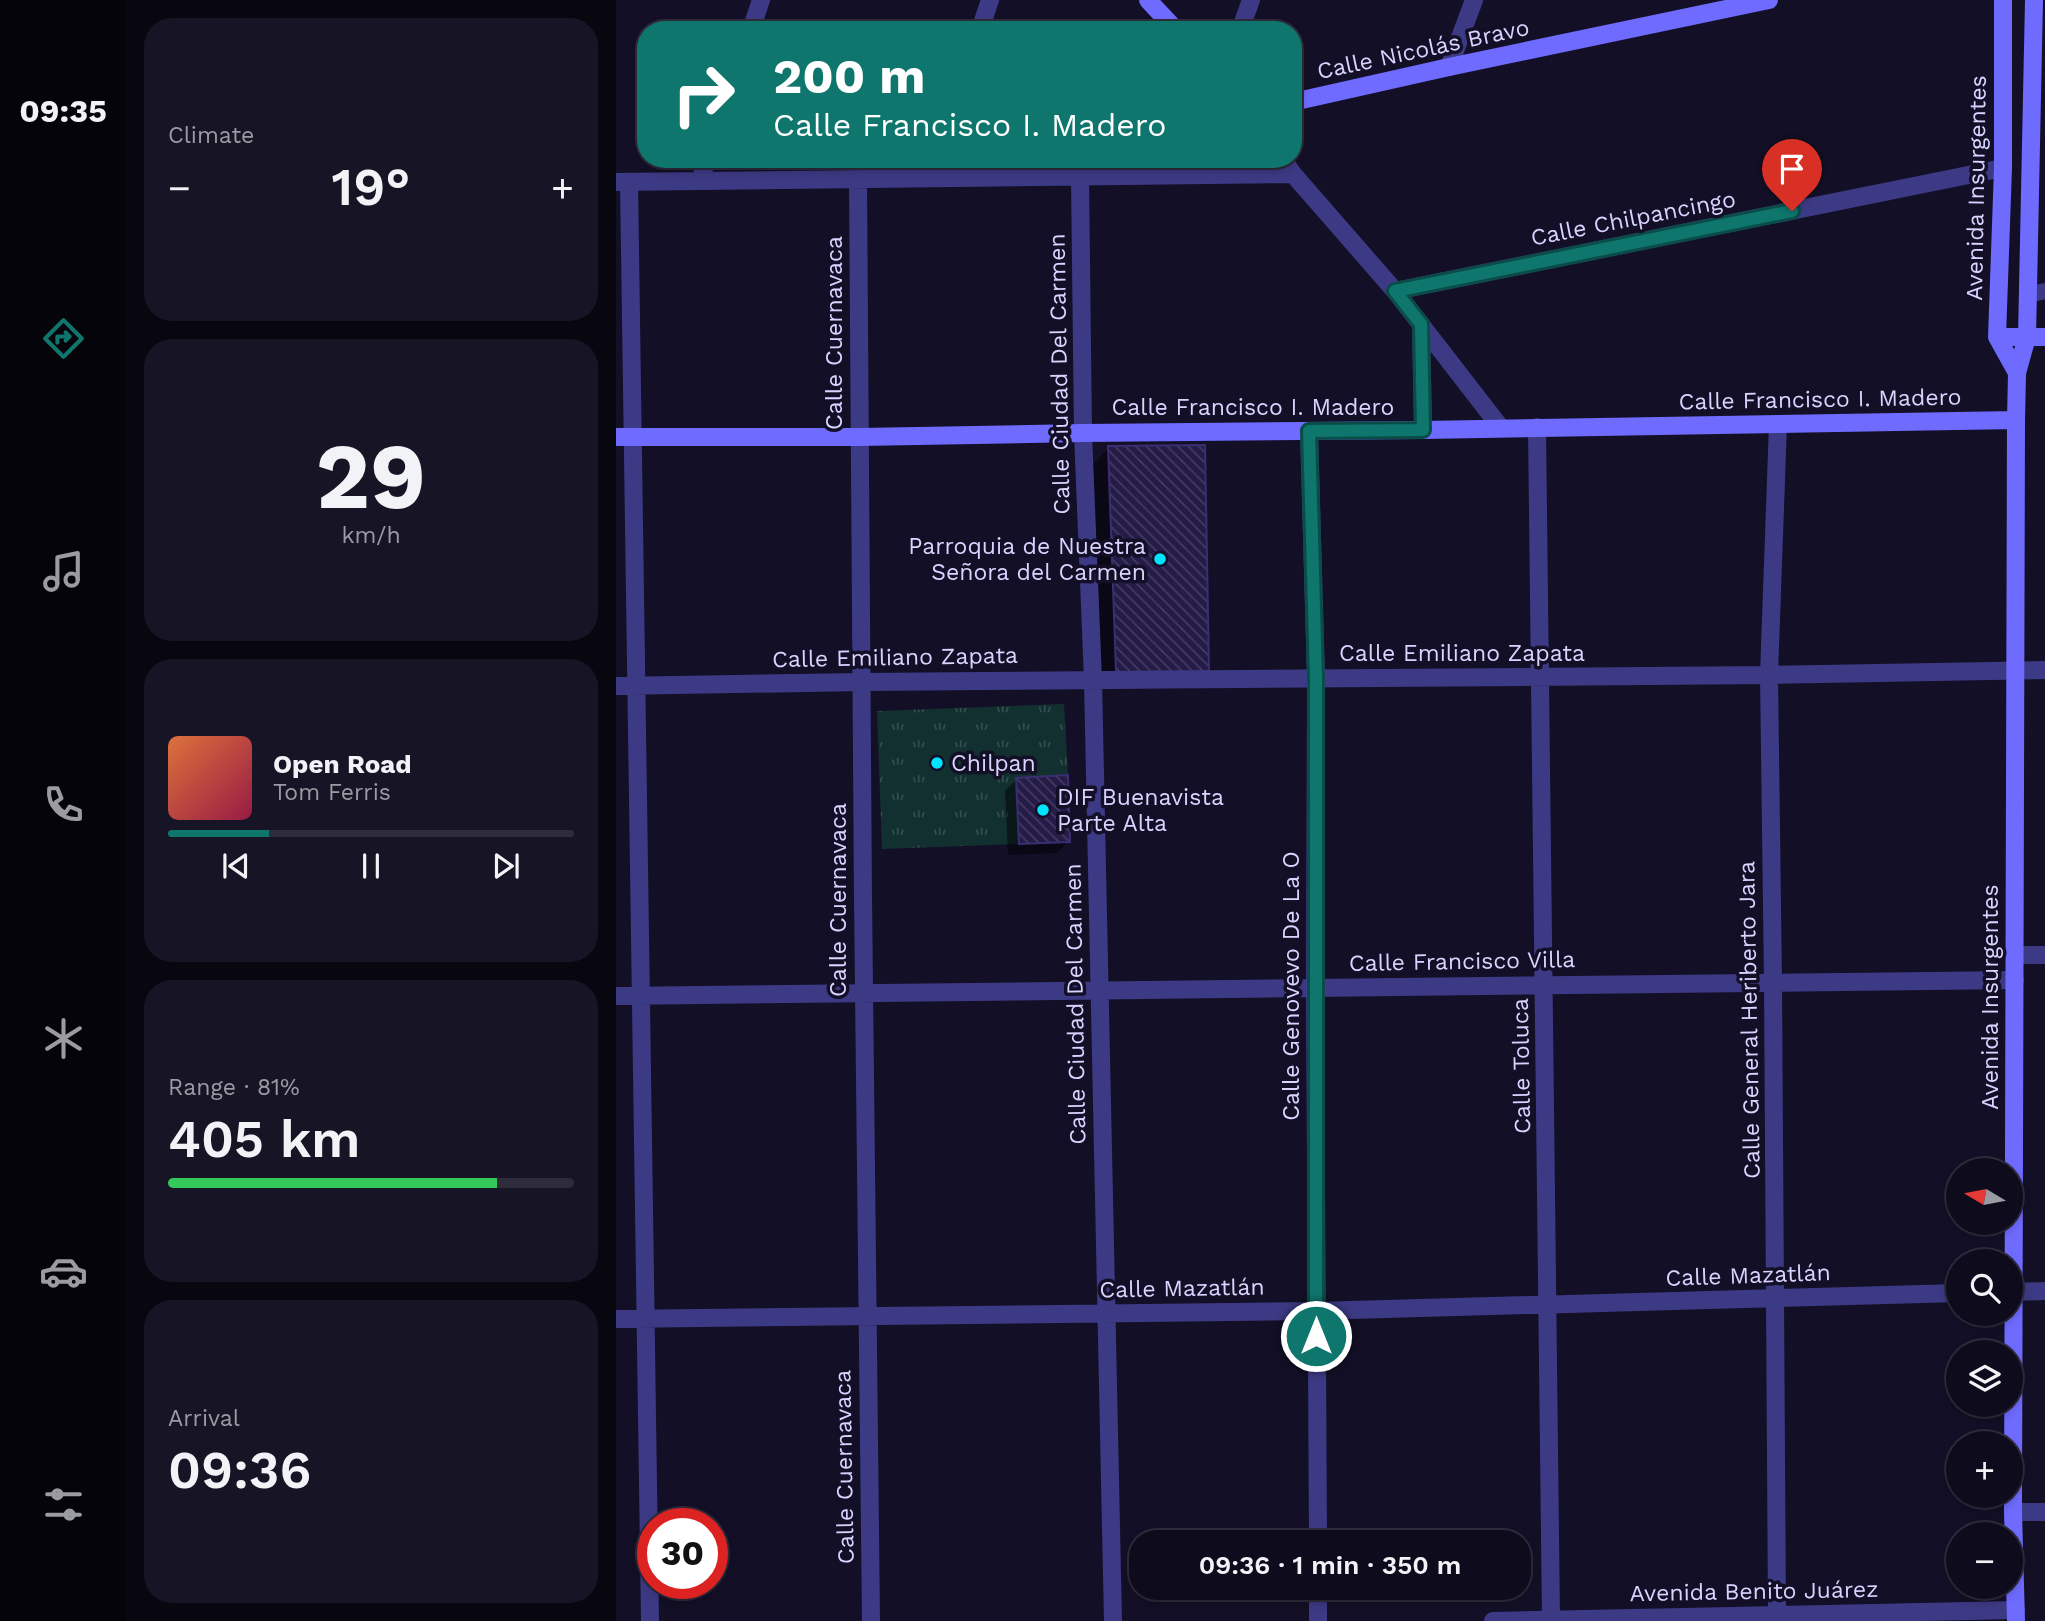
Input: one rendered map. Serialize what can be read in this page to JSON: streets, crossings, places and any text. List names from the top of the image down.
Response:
{
  "streets": {
    "street": [
      "Calle Nicolás Bravo",
      "Avenida Insurgentes",
      "Calle Chilpancingo",
      "Calle Cuernavaca",
      "Calle Ciudad Del Carmen",
      "Calle Francisco I. Madero",
      "Calle Emiliano Zapata",
      "Calle Francisco Villa",
      "Calle Genovevo De La O",
      "Calle General Heriberto Jara",
      "Calle Toluca",
      "Calle Mazatlán",
      "Avenida Benito Juárez"
    ]
  },
  "crossings": [
    ["Avenida Insurgentes", "Calle Chilpancingo"],
    ["Avenida Insurgentes", "Calle Francisco I. Madero"],
    ["Avenida Insurgentes", "Calle Emiliano Zapata"],
    ["Avenida Insurgentes", "Calle Francisco Villa"],
    ["Avenida Insurgentes", "Avenida Benito Juárez"],
    ["Calle Cuernavaca", "Calle Francisco I. Madero"],
    ["Calle Cuernavaca", "Calle Emiliano Zapata"],
    ["Calle Cuernavaca", "Calle Francisco Villa"],
    ["Calle Cuernavaca", "Calle Mazatlán"],
    ["Calle Ciudad Del Carmen", "Calle Francisco I. Madero"],
    ["Calle Ciudad Del Carmen", "Calle Emiliano Zapata"],
    ["Calle Ciudad Del Carmen", "Calle Francisco Villa"],
    ["Calle Ciudad Del Carmen", "Calle Mazatlán"],
    ["Calle Francisco I. Madero", "Calle Genovevo De La O"],
    ["Calle Francisco I. Madero", "Calle General Heriberto Jara"],
    ["Calle Francisco I. Madero", "Calle Toluca"],
    ["Calle Emiliano Zapata", "Calle Genovevo De La O"],
    ["Calle Emiliano Zapata", "Calle General Heriberto Jara"],
    ["Calle Emiliano Zapata", "Calle Toluca"],
    ["Calle Francisco Villa", "Calle Genovevo De La O"],
    ["Calle Francisco Villa", "Calle General Heriberto Jara"],
    ["Calle Francisco Villa", "Calle Toluca"],
    ["Calle Genovevo De La O", "Calle Mazatlán"],
    ["Calle General Heriberto Jara", "Calle Mazatlán"],
    ["Calle General Heriberto Jara", "Avenida Benito Juárez"],
    ["Calle Toluca", "Calle Mazatlán"],
    ["Calle Toluca", "Avenida Benito Juárez"]
  ],
  "places": ["Parroquia de Nuestra Señora del Carmen", "Chilpan", "DIF Buenavista Parte Alta"],
  "north": "left",
  "page": {
    "tabs": "09:35",
    "tile": [
      "Climate",
      ["29", "km/h"],
      ["Range · 81%", "405 km"],
      ["Arrival", "09:36"]
    ],
    "turn": ["200 m", "Calle Francisco I. Madero"],
    "heat": ["−", "19°", "+"],
    "song": ["Open Road", "Tom Ferris"],
    "map_buttons": ["+", "−"],
    "limit": "30",
    "trip": "09:36 · 1 min · 350 m"
  }
}
